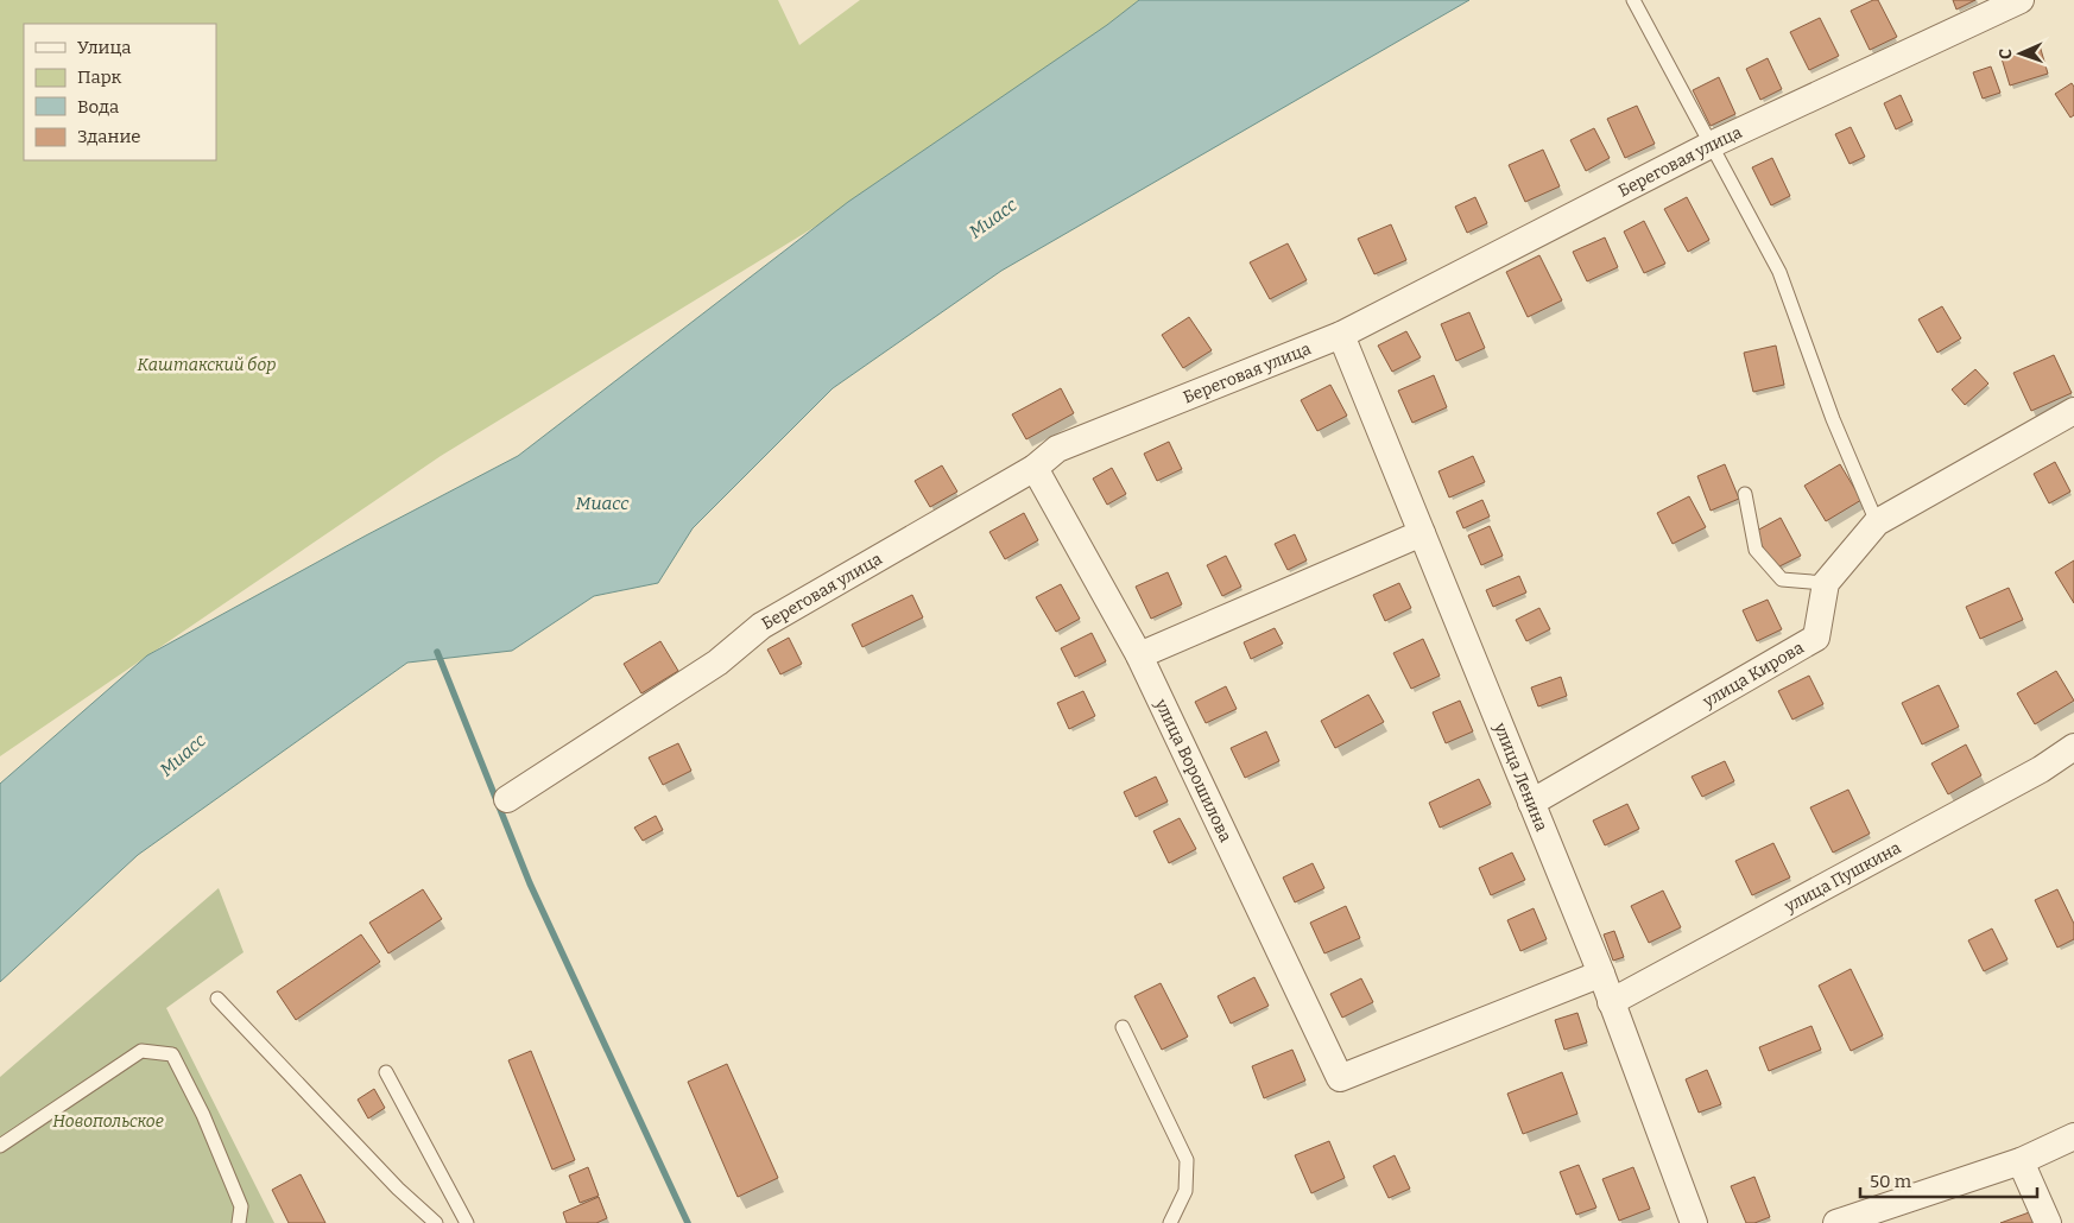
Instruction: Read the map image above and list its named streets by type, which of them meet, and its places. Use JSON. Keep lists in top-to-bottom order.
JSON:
{
  "streets": {
    "street": [
      "Береговая улица",
      "улица Кирова",
      "улица Ворошилова",
      "улица Ленина",
      "улица Пушкина"
    ]
  },
  "crossings": [
    ["Береговая улица", "улица Ворошилова"],
    ["Береговая улица", "улица Ленина"],
    ["улица Кирова", "улица Ленина"],
    ["улица Ворошилова", "улица Ленина"],
    ["улица Ленина", "улица Пушкина"]
  ],
  "water": ["Миасс"],
  "parks": ["Каштакский бор", "Новопольское"],
  "legend": [
    "Улица",
    "Парк",
    "Вода",
    "Здание"
  ],
  "scale_bar": "50 m",
  "north": "left"
}
